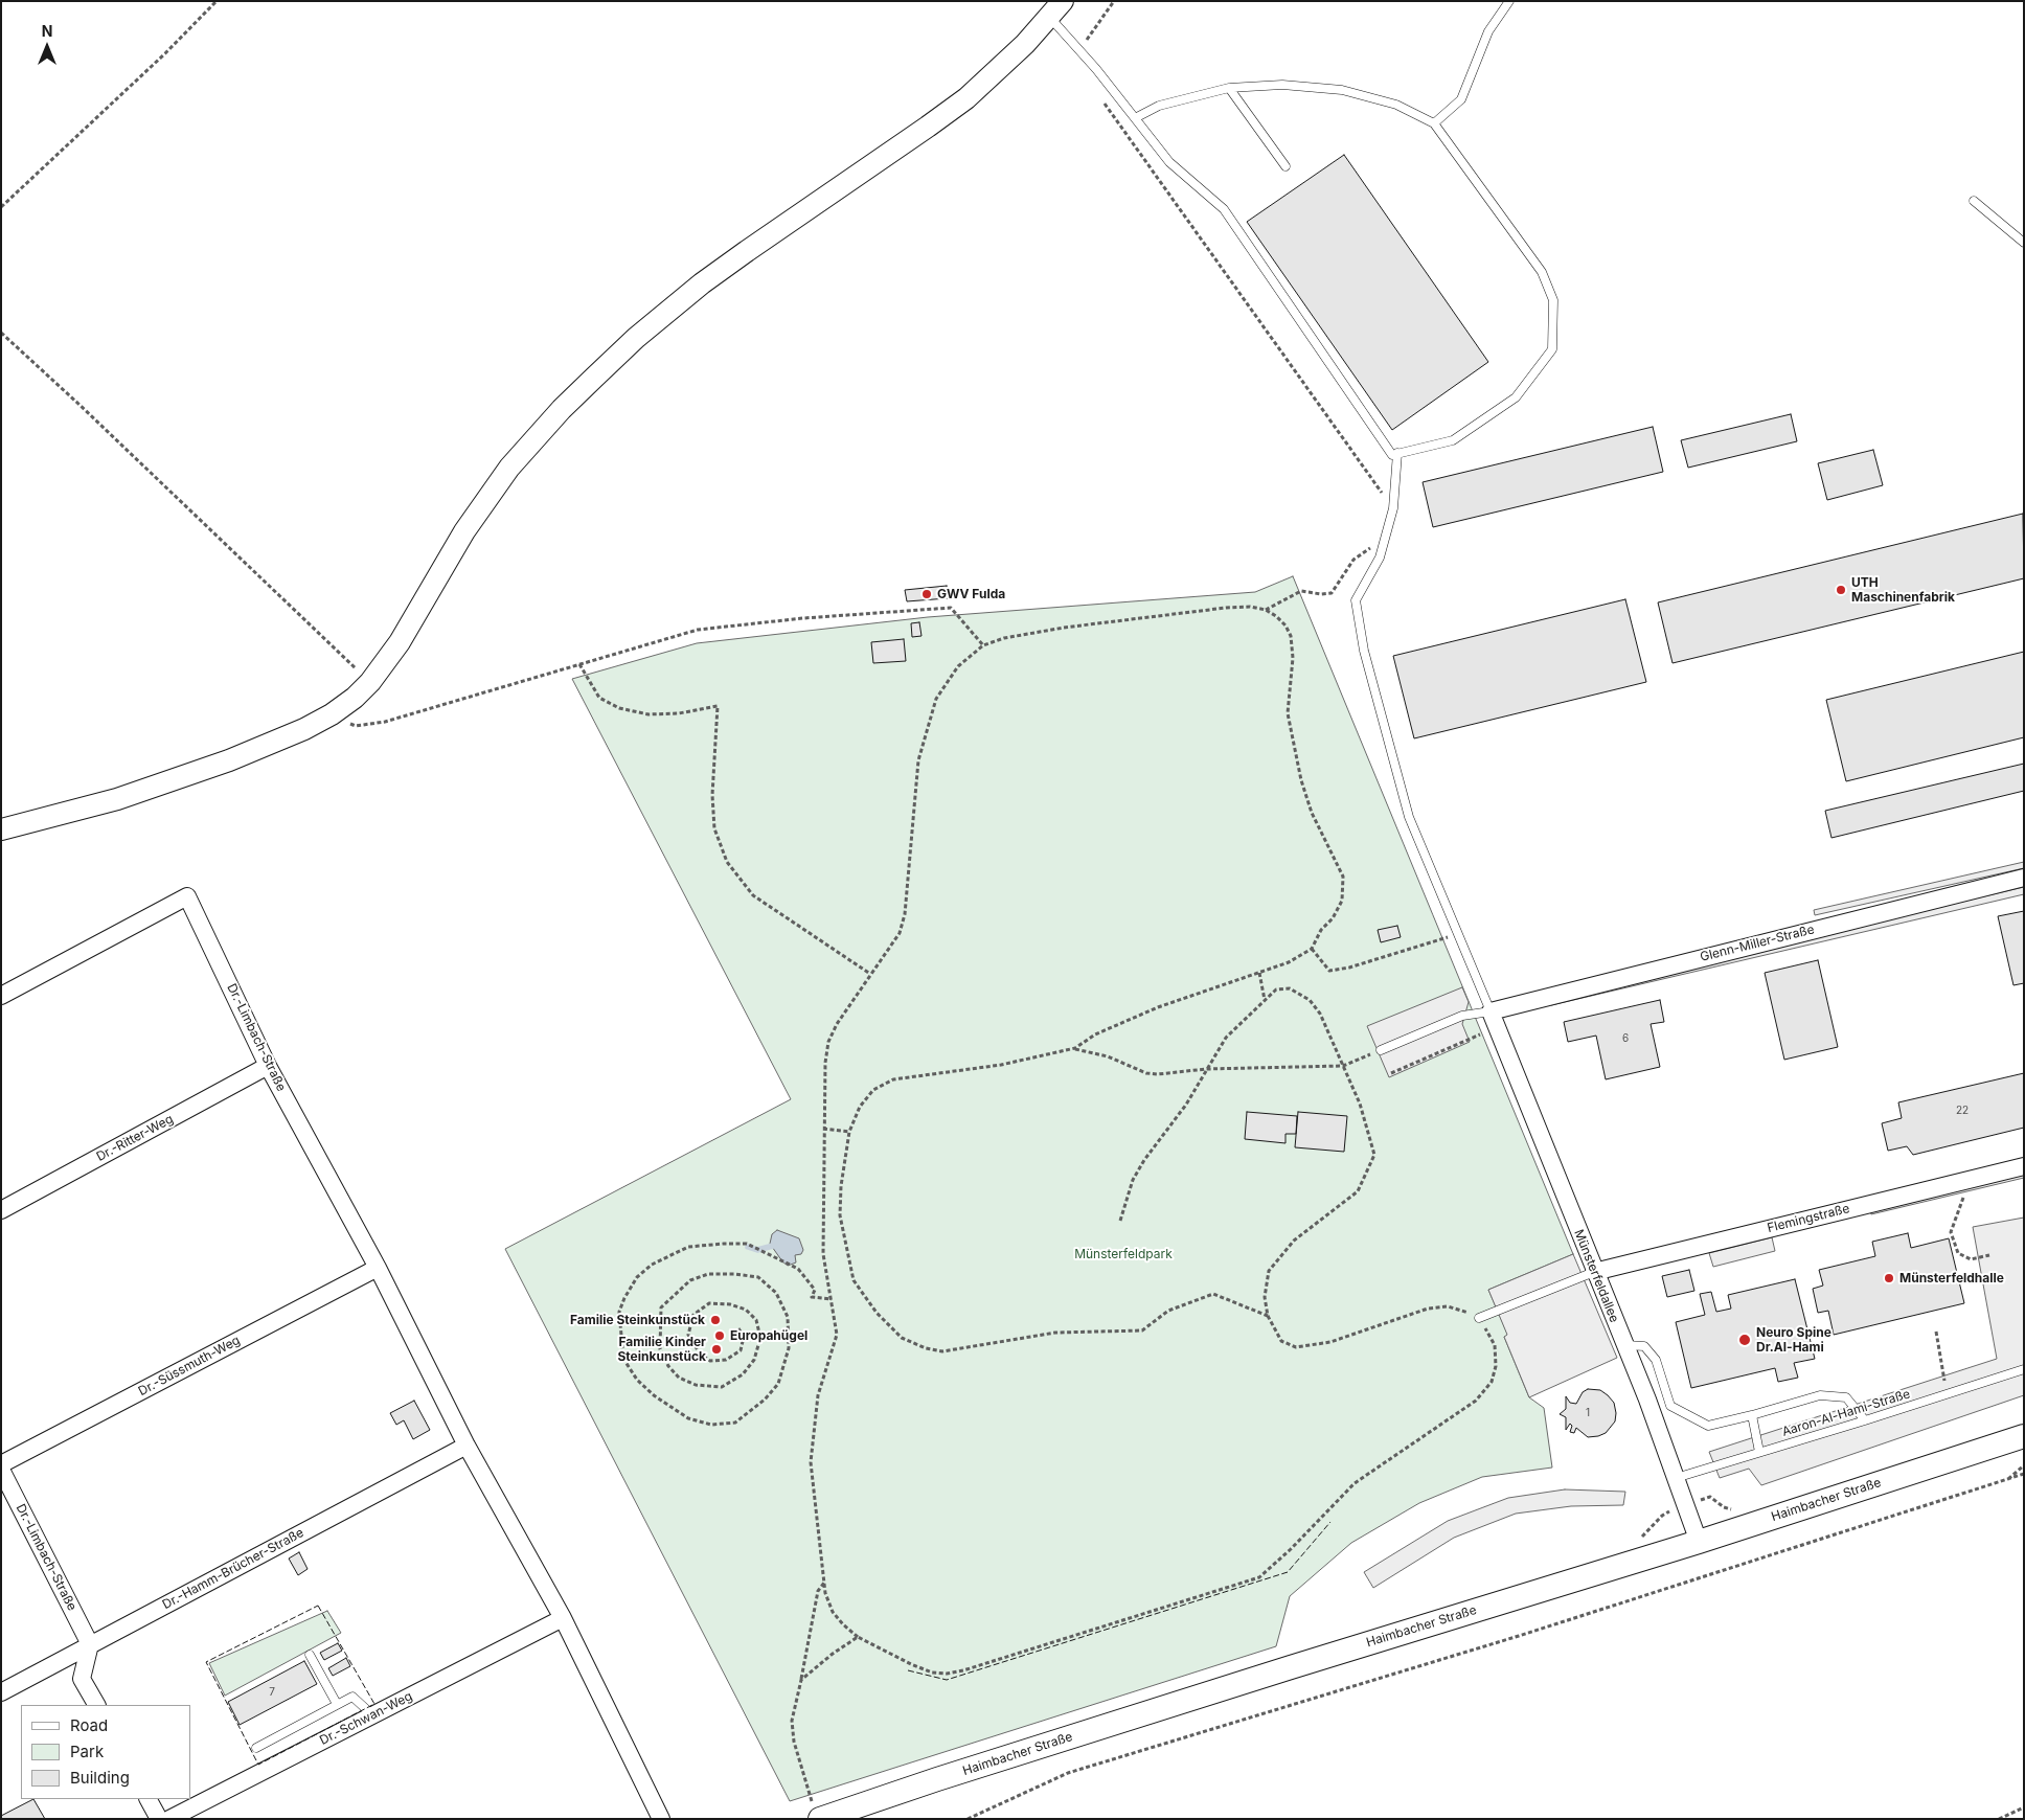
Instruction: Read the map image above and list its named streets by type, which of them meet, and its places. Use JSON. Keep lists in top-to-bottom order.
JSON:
{
  "streets": {
    "main road": ["Haimbacher Straße"],
    "street": [
      "Glenn-Miller-Straße",
      "Dr.-Limbach-Straße",
      "Dr.-Ritter-Weg",
      "Flemingstraße",
      "Münsterfeldallee",
      "Dr.-Süssmuth-Weg",
      "Dr.-Hamm-Brücher-Straße",
      "Dr.-Schwan-Weg"
    ],
    "lane": ["Aaron-Al-Hami-Straße"]
  },
  "crossings": [
    ["Glenn-Miller-Straße", "Münsterfeldallee"],
    ["Dr.-Limbach-Straße", "Dr.-Ritter-Weg"],
    ["Dr.-Limbach-Straße", "Dr.-Süssmuth-Weg"],
    ["Dr.-Limbach-Straße", "Dr.-Hamm-Brücher-Straße"],
    ["Dr.-Limbach-Straße", "Dr.-Schwan-Weg"],
    ["Flemingstraße", "Münsterfeldallee"],
    ["Münsterfeldallee", "Aaron-Al-Hami-Straße"],
    ["Münsterfeldallee", "Haimbacher Straße"]
  ],
  "parks": ["Münsterfeldpark"],
  "places": [
    "UTH Maschinenfabrik",
    "GWV Fulda",
    "Münsterfeldhalle",
    "Familie Steinkunstück",
    "Europahügel",
    "Neuro Spine Dr.Al-Hami",
    "Familie Kinder Steinkunstück"
  ],
  "house_numbers": [
    "6",
    "22",
    "1",
    "7"
  ],
  "legend": ["Road", "Park", "Building"],
  "north": "top"
}
